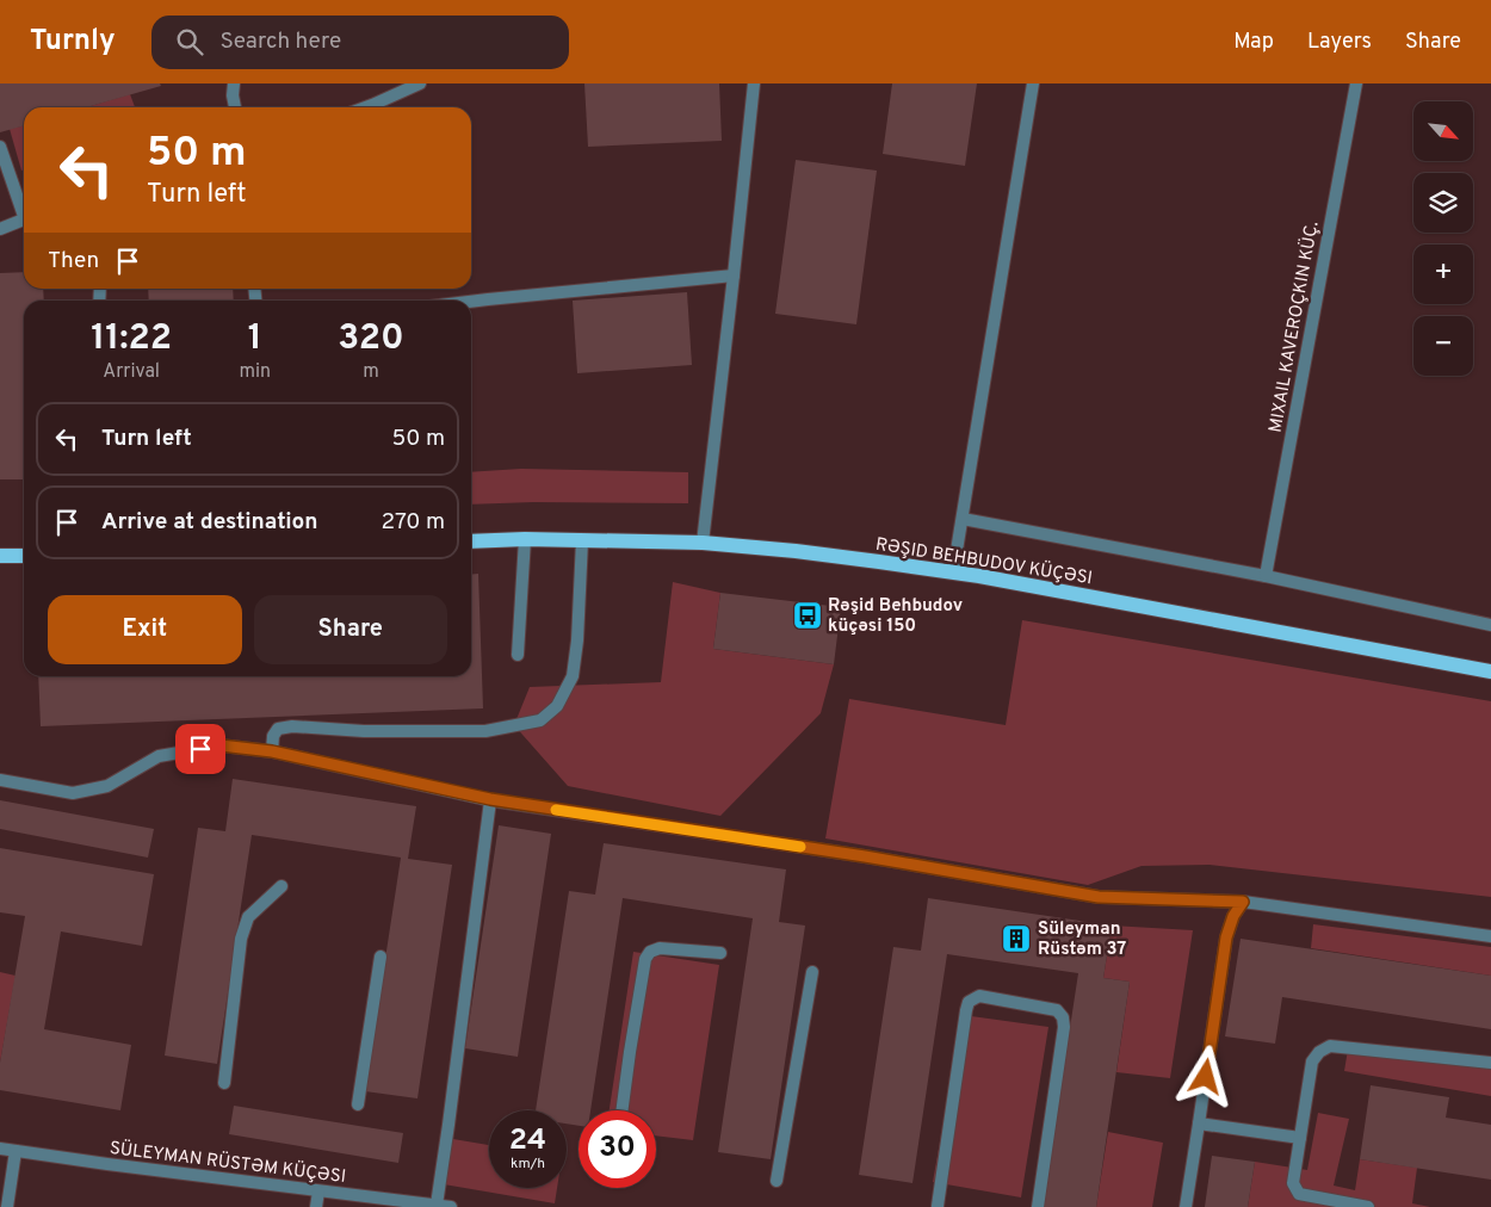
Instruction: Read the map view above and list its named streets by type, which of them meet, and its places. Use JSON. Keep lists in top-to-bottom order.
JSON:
{
  "streets": {
    "main road": ["RƏŞID BEHBUDOV KÜÇƏSI"],
    "street": ["MIXAIL KAVEROÇKIN KÜÇ.", "SÜLEYMAN RÜSTƏM KÜÇƏSI"]
  },
  "places": {
    "bus stop": ["Rəşid Behbudov küçəsi 150"],
    "building": ["Süleyman Rüstəm 37"]
  },
  "north": "bottom right",
  "page": {
    "header": "Turnly",
    "search": "Search here",
    "nav": ["Map", "Layers", "Share"],
    "map_buttons": ["+", "−"],
    "turn": ["50 m", "Turn left"],
    "then": "Then",
    "eta": [
      "11:22",
      "Arrival",
      "1",
      "min",
      "320",
      "m"
    ],
    "list": [
      {
        "name": "Turn left",
        "value": "50 m"
      },
      {
        "name": "Arrive at destination",
        "value": "270 m"
      }
    ],
    "buttons": ["Exit", "Share"],
    "speed": "24 km/h",
    "limit": "30"
  }
}
